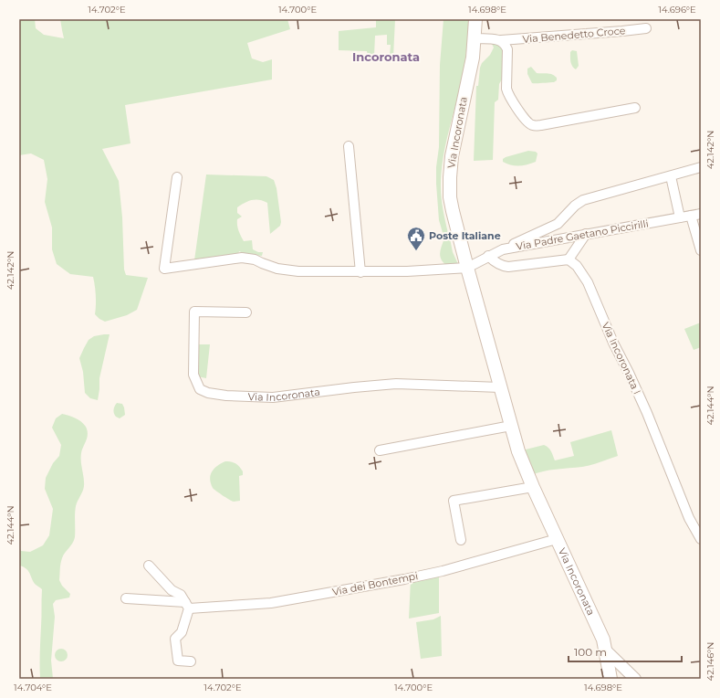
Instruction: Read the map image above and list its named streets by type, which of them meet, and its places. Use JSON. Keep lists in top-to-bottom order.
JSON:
{
  "streets": {
    "main road": ["Via Incoronata"],
    "street": [
      "Via Benedetto Croce",
      "Via Padre Gaetano Piccirilli",
      "Via Incoronata I",
      "Via dei Bontempi"
    ]
  },
  "crossings": [
    ["Via Benedetto Croce", "Via Incoronata"],
    ["Via Incoronata", "Via Padre Gaetano Piccirilli"],
    ["Via Incoronata", "Via dei Bontempi"]
  ],
  "districts": ["Incoronata"],
  "places": {
    "public building": ["Poste Italiane"]
  },
  "scale_bar": "100 m",
  "coordinates": [
    "14.702°E",
    "14.700°E",
    "14.698°E",
    "14.696°E",
    "42.142°N",
    "42.144°N",
    "42.146°N",
    "14.704°E"
  ]
}
